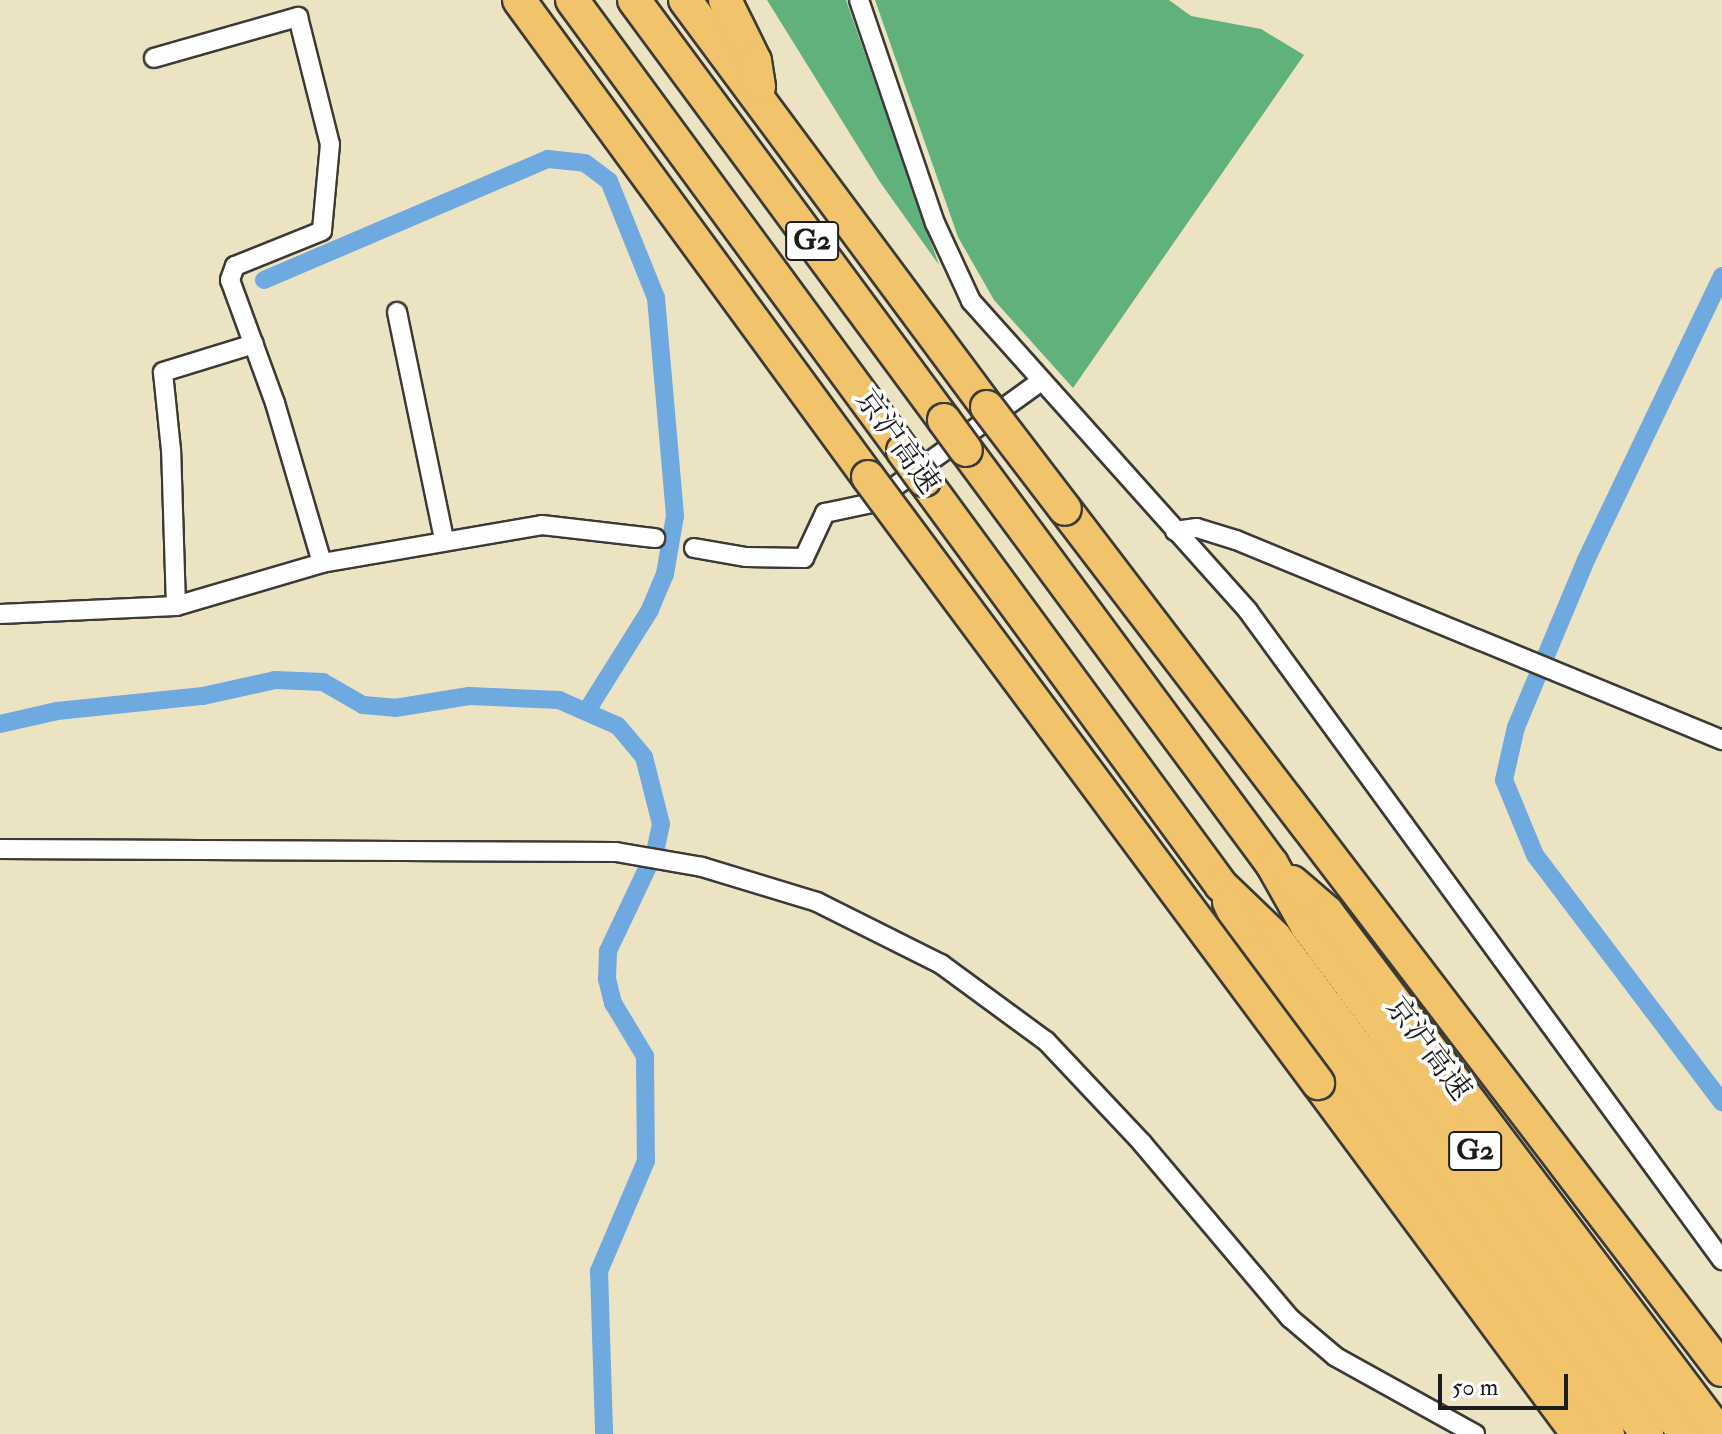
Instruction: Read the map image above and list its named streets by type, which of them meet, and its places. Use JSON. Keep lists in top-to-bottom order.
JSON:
{
  "streets": {
    "highway": ["G2", "京沪高速"]
  },
  "scale_bar": "50 m"
}
